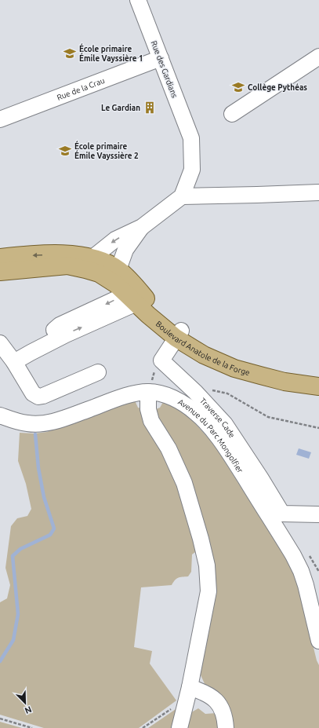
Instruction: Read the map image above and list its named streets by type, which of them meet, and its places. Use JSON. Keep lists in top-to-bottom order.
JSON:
{
  "streets": {
    "main road": ["Boulevard Anatole de la Forge"],
    "street": [
      "Rue des Gardians",
      "Rue de la Crau",
      "Traverse Cade",
      "Avenue du Parc Mongolfier"
    ]
  },
  "crossings": [
    ["Rue des Gardians", "Rue de la Crau"],
    ["Boulevard Anatole de la Forge", "Traverse Cade"]
  ],
  "places": {
    "school or university": ["École primaire Émile Vayssière 1", "Collège Pythéas", "École primaire Émile Vayssière 2"],
    "building": ["Le Gardian"]
  },
  "north": "bottom right"
}
